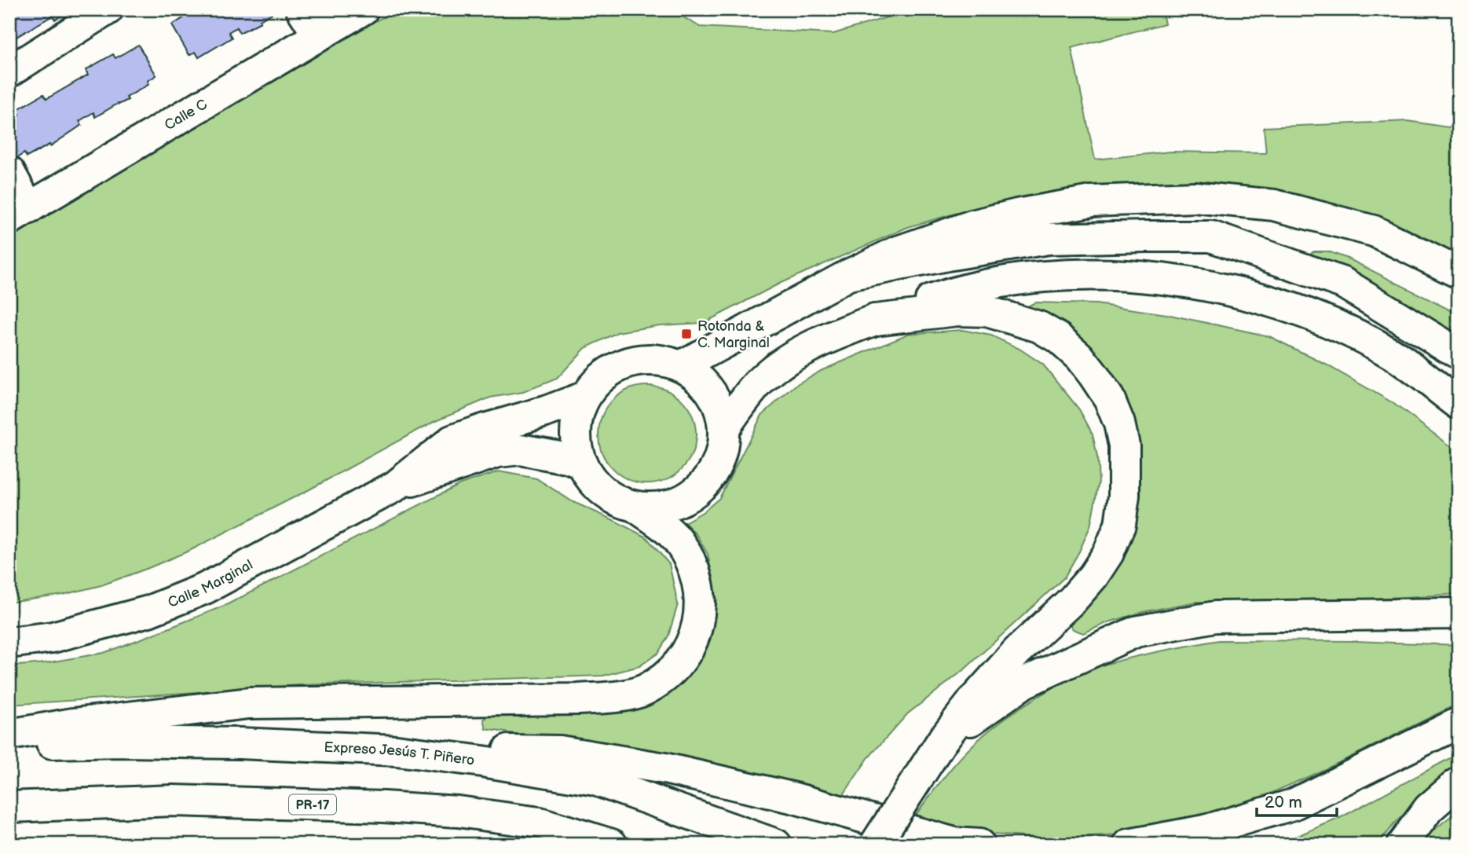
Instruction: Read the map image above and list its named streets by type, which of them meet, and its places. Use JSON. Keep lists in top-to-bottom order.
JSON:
{
  "streets": {
    "main road": [
      "Calle C",
      "Calle Marginal",
      "Expreso Jesús T. Piñero",
      "PR-17"
    ]
  },
  "places": {
    "transit": ["Rotonda & C. Marginal"]
  },
  "scale_bar": "20 m"
}
